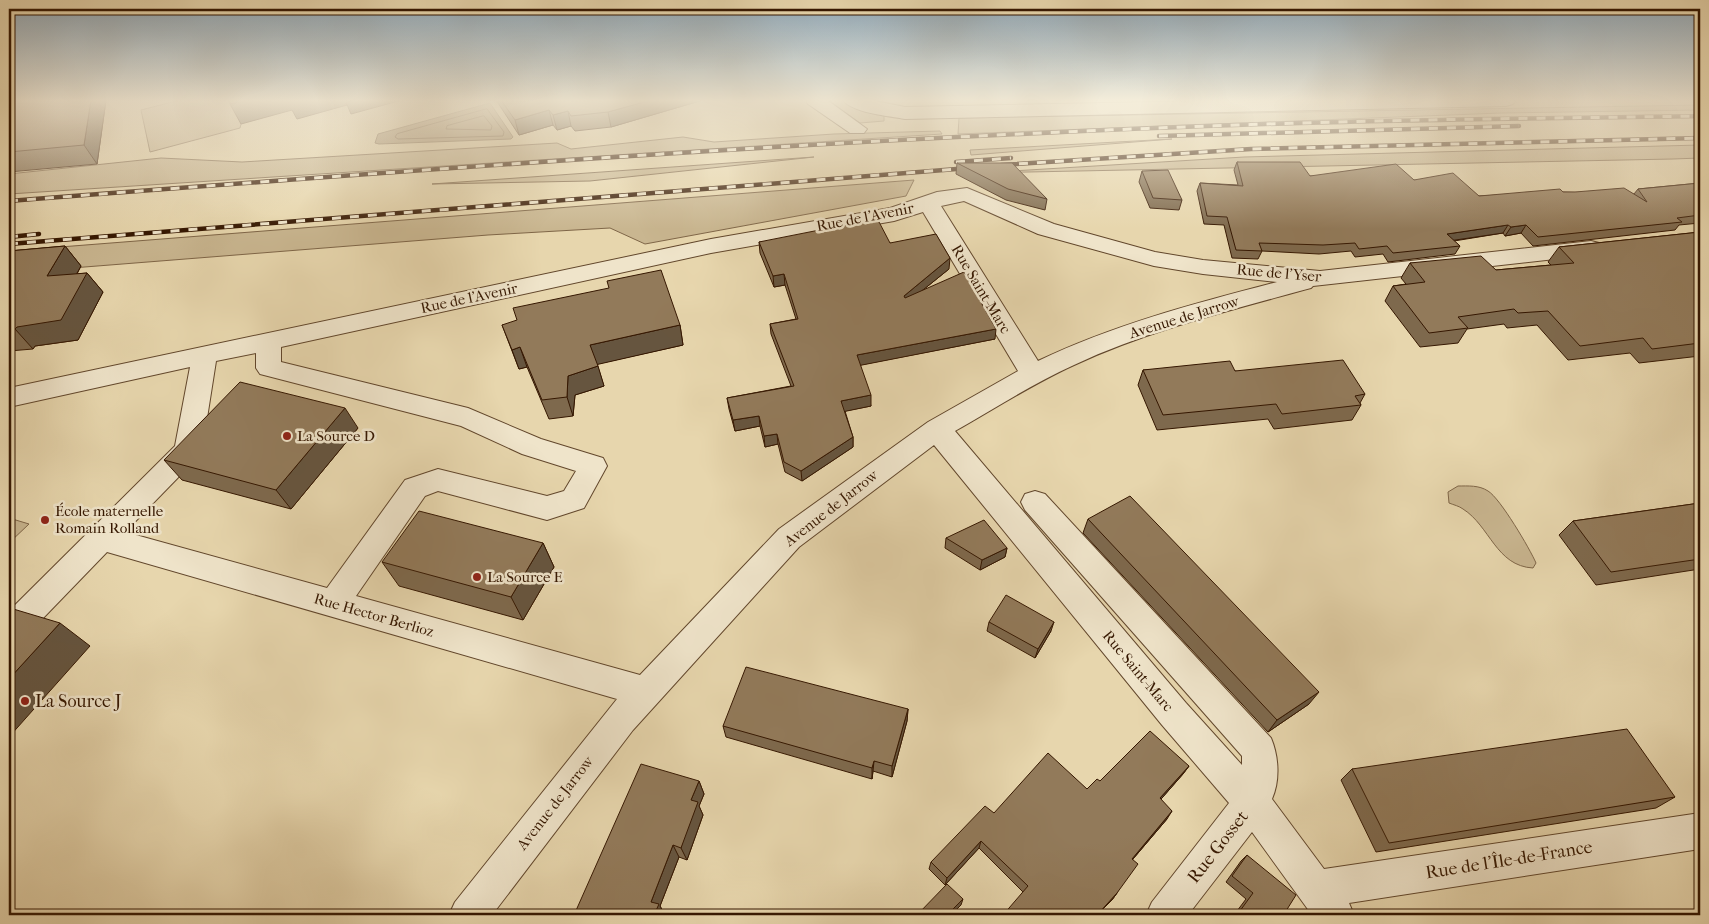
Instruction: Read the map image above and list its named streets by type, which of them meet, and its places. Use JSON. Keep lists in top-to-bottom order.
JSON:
{
  "streets": {
    "street": [
      "Rue de l'Avenir",
      "Rue de l'Yser",
      "Rue Saint-Marc",
      "Avenue de Jarrow",
      "Rue Hector Berlioz",
      "Rue Gosset",
      "Rue de l'Île-de-France"
    ]
  },
  "crossings": [
    ["Rue de l'Avenir", "Rue de l'Yser"],
    ["Rue de l'Avenir", "Rue Saint-Marc"],
    ["Rue de l'Yser", "Rue Saint-Marc"],
    ["Rue de l'Yser", "Avenue de Jarrow"],
    ["Rue Saint-Marc", "Avenue de Jarrow"],
    ["Rue Saint-Marc", "Rue Gosset"],
    ["Rue Saint-Marc", "Rue de l'Île-de-France"],
    ["Avenue de Jarrow", "Rue Hector Berlioz"]
  ],
  "places": [
    "La Source D",
    "École maternelle Romain Rolland",
    "La Source E",
    "La Source J"
  ]
}
